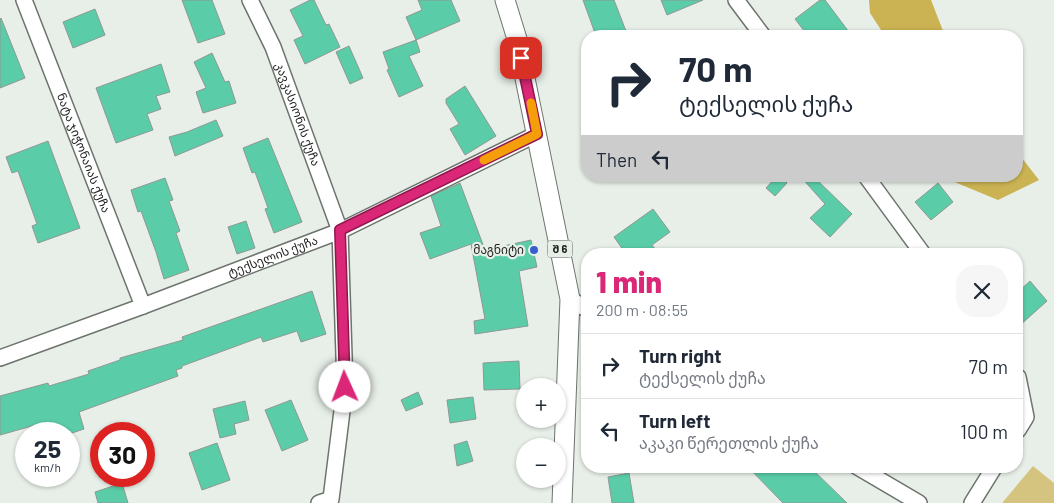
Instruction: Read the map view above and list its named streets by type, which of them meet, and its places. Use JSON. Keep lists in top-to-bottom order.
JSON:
{
  "streets": {
    "main road": ["შ 6"],
    "street": ["კავკასიონის ქუჩა", "ნატა ჯიჭონაიას ქუჩა", "ტექსელის ქუჩა"]
  },
  "crossings": [
    ["კავკასიონის ქუჩა", "ტექსელის ქუჩა"],
    ["ნატა ჯიჭონაიას ქუჩა", "ტექსელის ქუჩა"],
    ["შ 6", "ტექსელის ქუჩა"]
  ],
  "places": ["მაგნიტი"],
  "page": {
    "turn": ["70 m", "ტექსელის ქუჩა"],
    "then": "Then",
    "heading": ["1 min", "200 m · 08:55"],
    "list": [
      {
        "name": "Turn right",
        "note": "ტექსელის ქუჩა",
        "value": "70 m"
      },
      {
        "name": "Turn left",
        "note": "აკაკი წერეთლის ქუჩა",
        "value": "100 m"
      }
    ],
    "map_buttons": ["+", "−"],
    "speed": "25 km/h",
    "limit": "30"
  }
}
